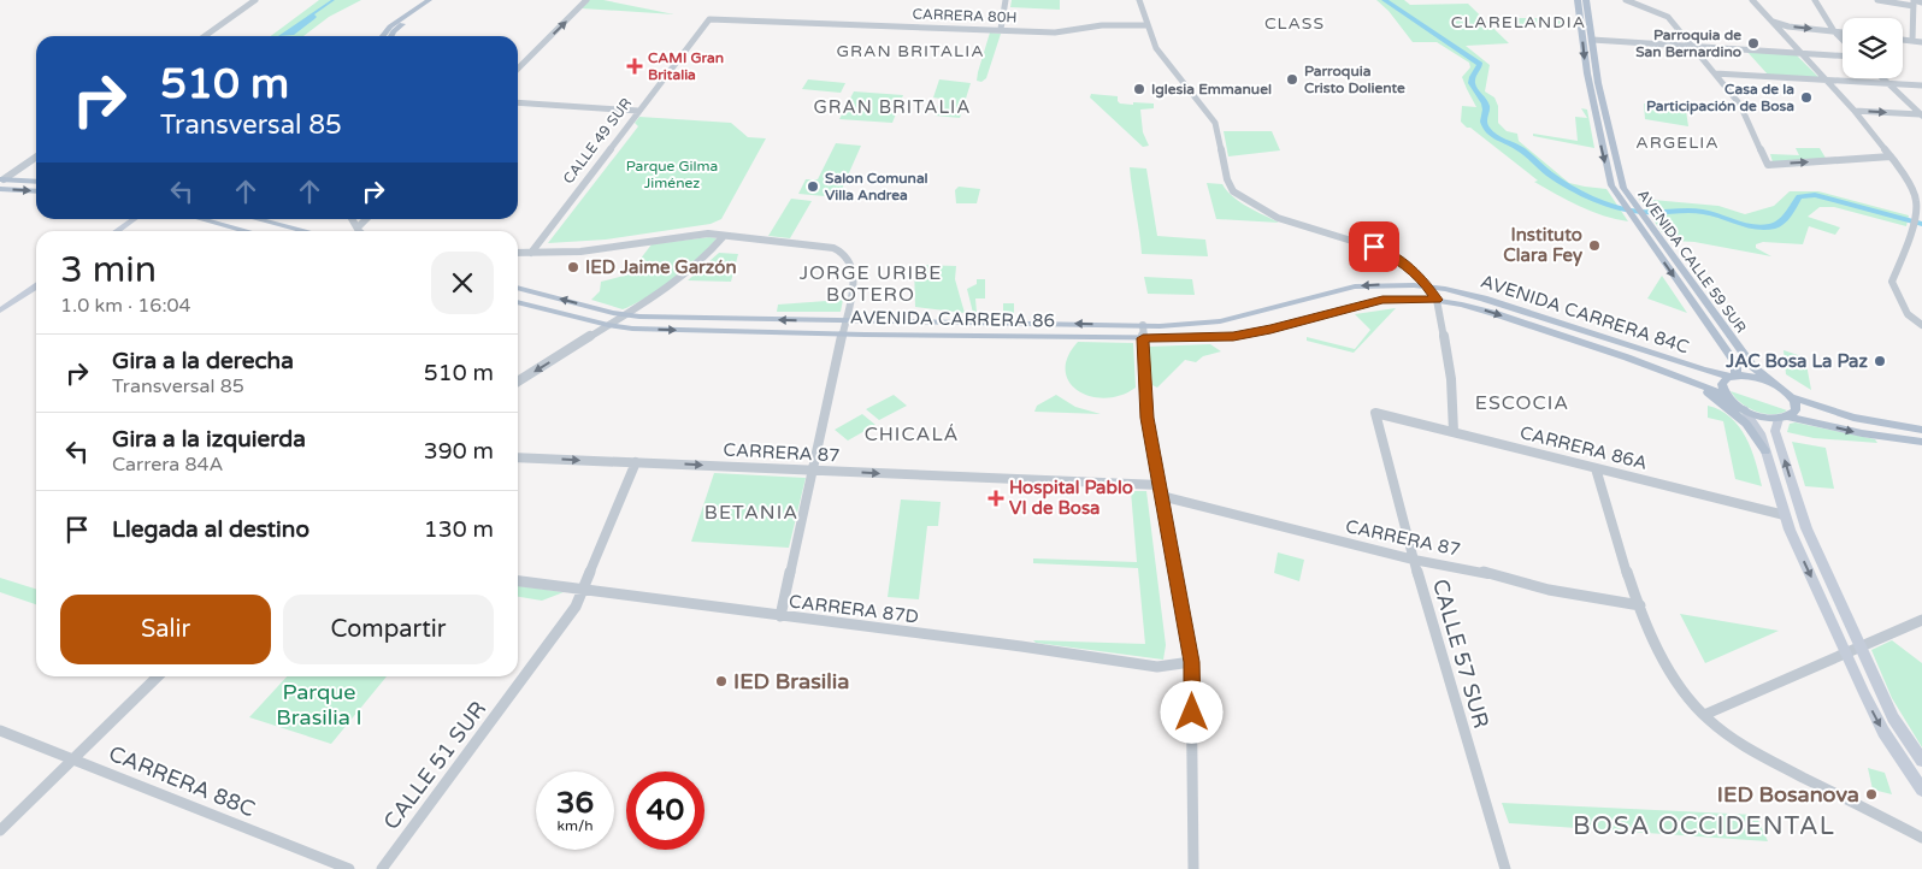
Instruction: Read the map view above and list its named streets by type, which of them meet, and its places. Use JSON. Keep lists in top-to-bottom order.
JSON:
{
  "streets": {
    "main road": ["AVENIDA CALLE 59 SUR", "AVENIDA CARRERA 84C", "AVENIDA CARRERA 86"],
    "street": [
      "CARRERA 80H",
      "CALLE 49 SUR",
      "CARRERA 86A",
      "CARRERA 87",
      "CARRERA 87D",
      "CALLE 57 SUR",
      "CALLE 51 SUR",
      "CARRERA 88C"
    ]
  },
  "crossings": [
    ["CARRERA 80H", "CALLE 49 SUR"],
    ["AVENIDA CALLE 59 SUR", "AVENIDA CARRERA 84C"],
    ["AVENIDA CARRERA 84C", "AVENIDA CARRERA 86"],
    ["CARRERA 86A", "CALLE 57 SUR"],
    ["CARRERA 87", "CALLE 57 SUR"],
    ["CARRERA 87", "CALLE 51 SUR"],
    ["CARRERA 87D", "CALLE 51 SUR"]
  ],
  "one_way": ["CARRERA 87"],
  "districts": [
    "CLARELANDIA",
    "CLASS",
    "GRAN BRITALIA",
    "GRAN BRITALIA",
    "ARGELIA",
    "JORGE URIBE BOTERO",
    "ESCOCIA",
    "CHICALÁ",
    "BETANIA",
    "BOSA OCCIDENTAL"
  ],
  "parks": ["Parque Gilma Jiménez", "Parque Brasilia I"],
  "places": {
    "other": [
      "Parroquia de San Bernardino",
      "Parroquia Cristo Doliente",
      "Iglesia Emmanuel",
      "Casa de la Participación de Bosa",
      "Salon Comunal Villa Andrea",
      "Instituto Clara Fey",
      "IED Jaime Garzón",
      "JAC Bosa La Paz",
      "IED Brasilia",
      "IED Bosanova"
    ],
    "health": ["CAMI Gran Britalia", "Hospital Pablo VI de Bosa"]
  },
  "page": {
    "turn": ["510 m", "Transversal 85"],
    "heading": ["3 min", "1.0 km · 16:04"],
    "list": [
      {
        "name": "Gira a la derecha",
        "note": "Transversal 85",
        "value": "510 m"
      },
      {
        "name": "Gira a la izquierda",
        "note": "Carrera 84A",
        "value": "390 m"
      },
      {
        "name": "Llegada al destino",
        "value": "130 m"
      }
    ],
    "buttons": ["Salir", "Compartir"],
    "speed": "36 km/h",
    "limit": "40"
  }
}
